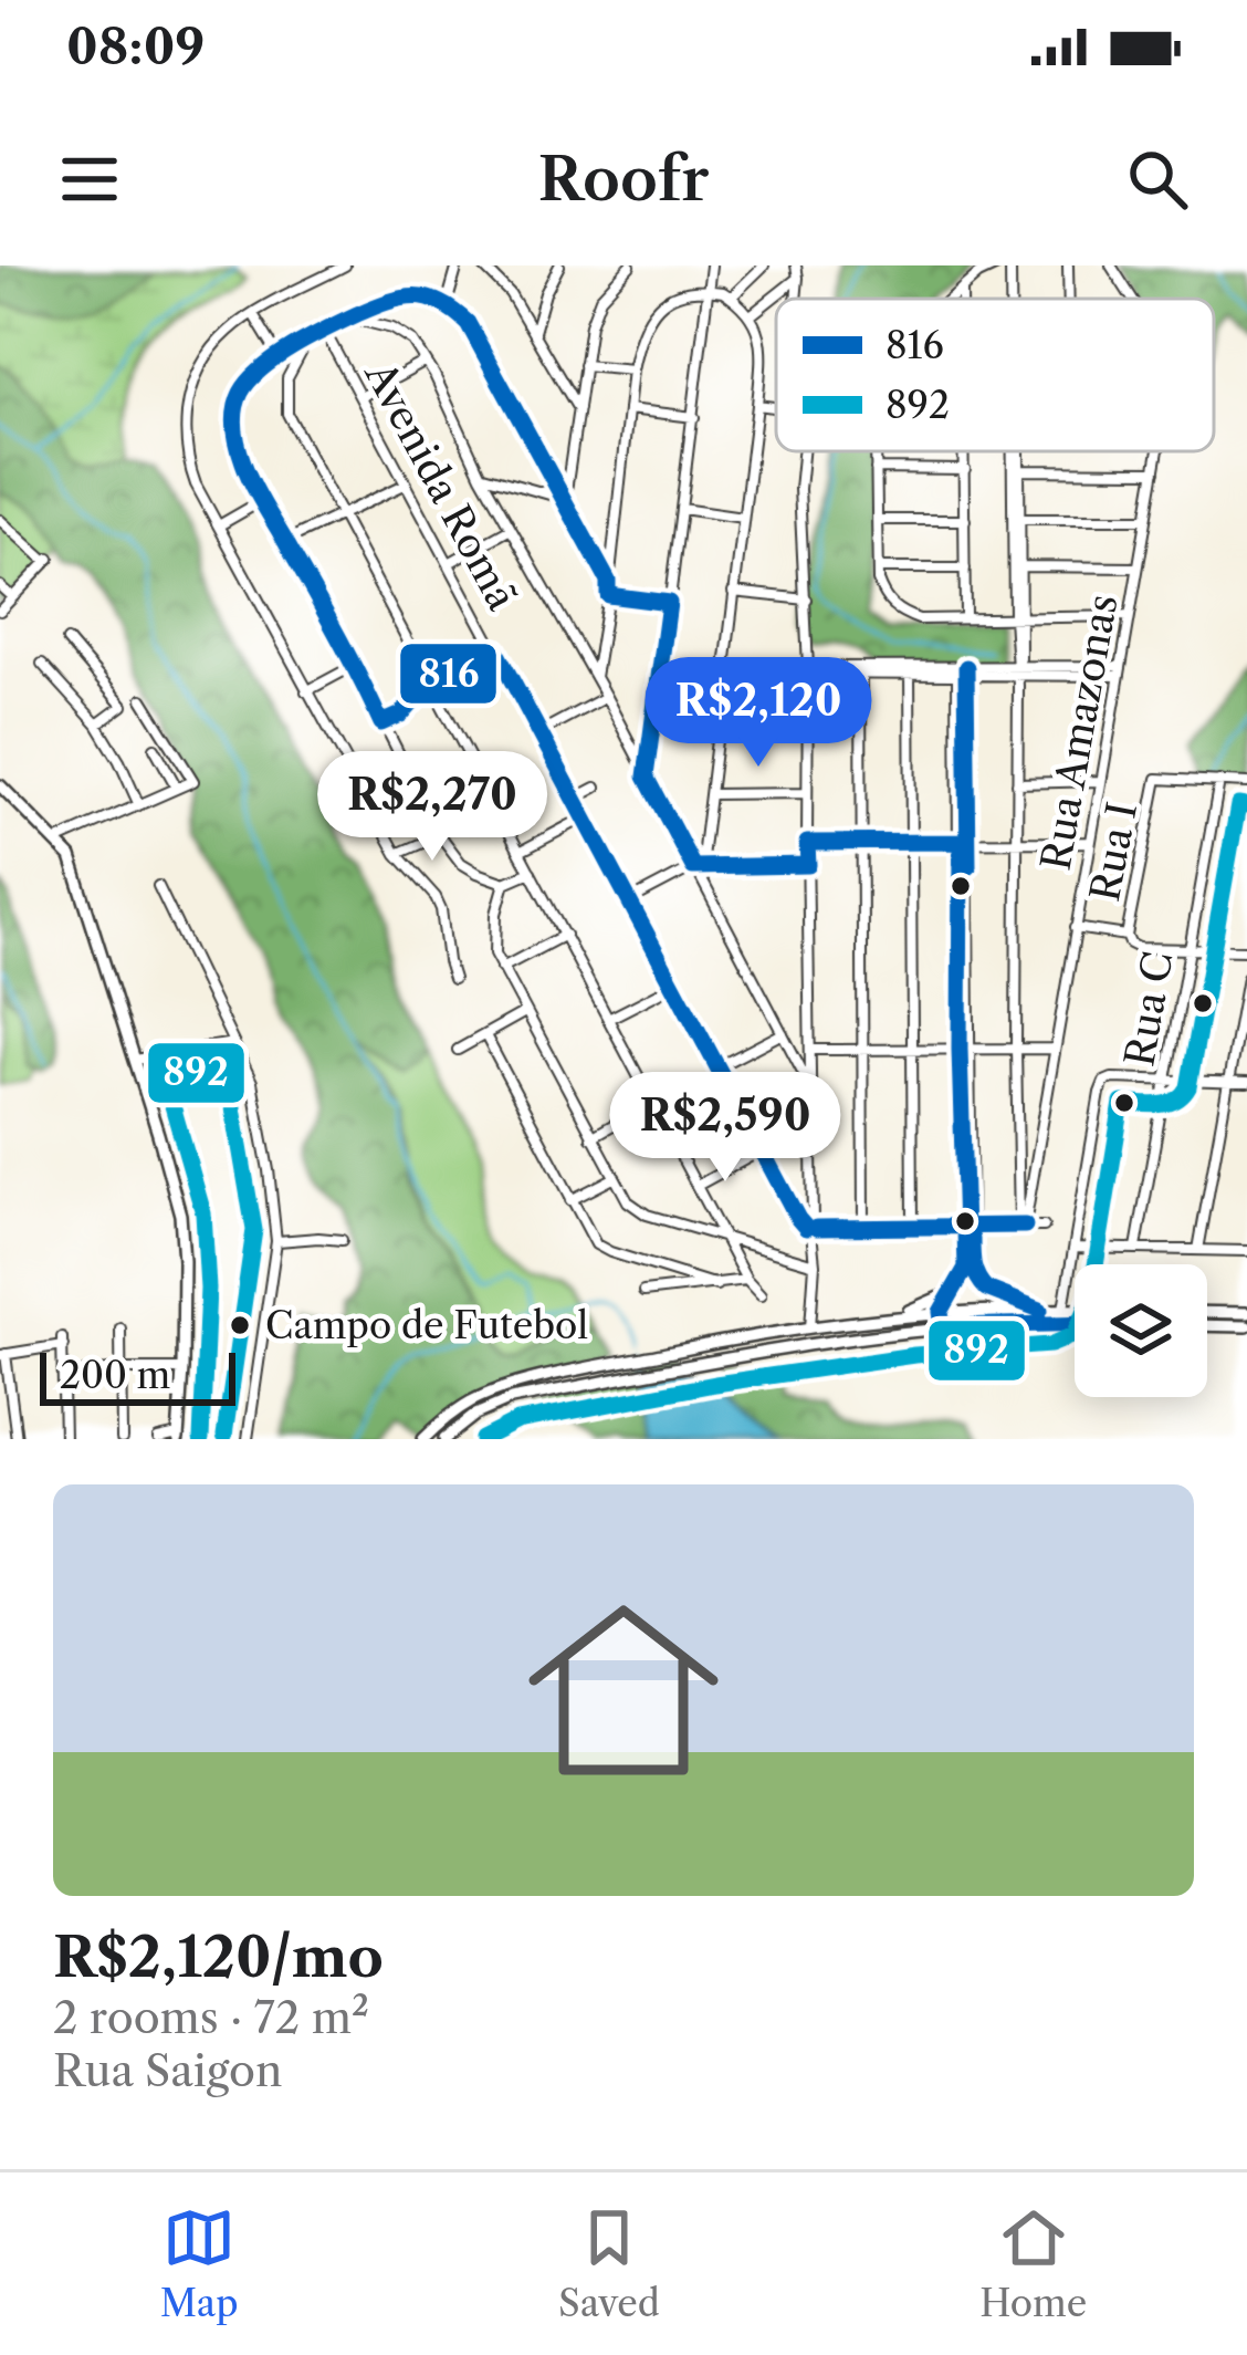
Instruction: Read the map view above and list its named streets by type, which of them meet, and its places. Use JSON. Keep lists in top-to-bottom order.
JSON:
{
  "streets": {
    "street": [
      "Avenida Romã",
      "Rua Amazonas",
      "Rua I",
      "Rua C"
    ]
  },
  "crossings": [
    ["Rua I", "Rua C"]
  ],
  "places": ["Campo de Futebol"],
  "lines": ["transit line 816", "transit line 892"],
  "legend": ["816", "892"],
  "scale_bar": "200 m",
  "page": {
    "status": "08:09",
    "header": "Roofr",
    "price": ["R$2,120", "R$2,270", "R$2,590"],
    "scale": "200 m",
    "list": [
      {
        "name": "R$2,120/mo",
        "note": "2 rooms · 72 m² · Rua Saigon"
      }
    ],
    "tabs": ["Map", "Saved", "Home"]
  }
}
